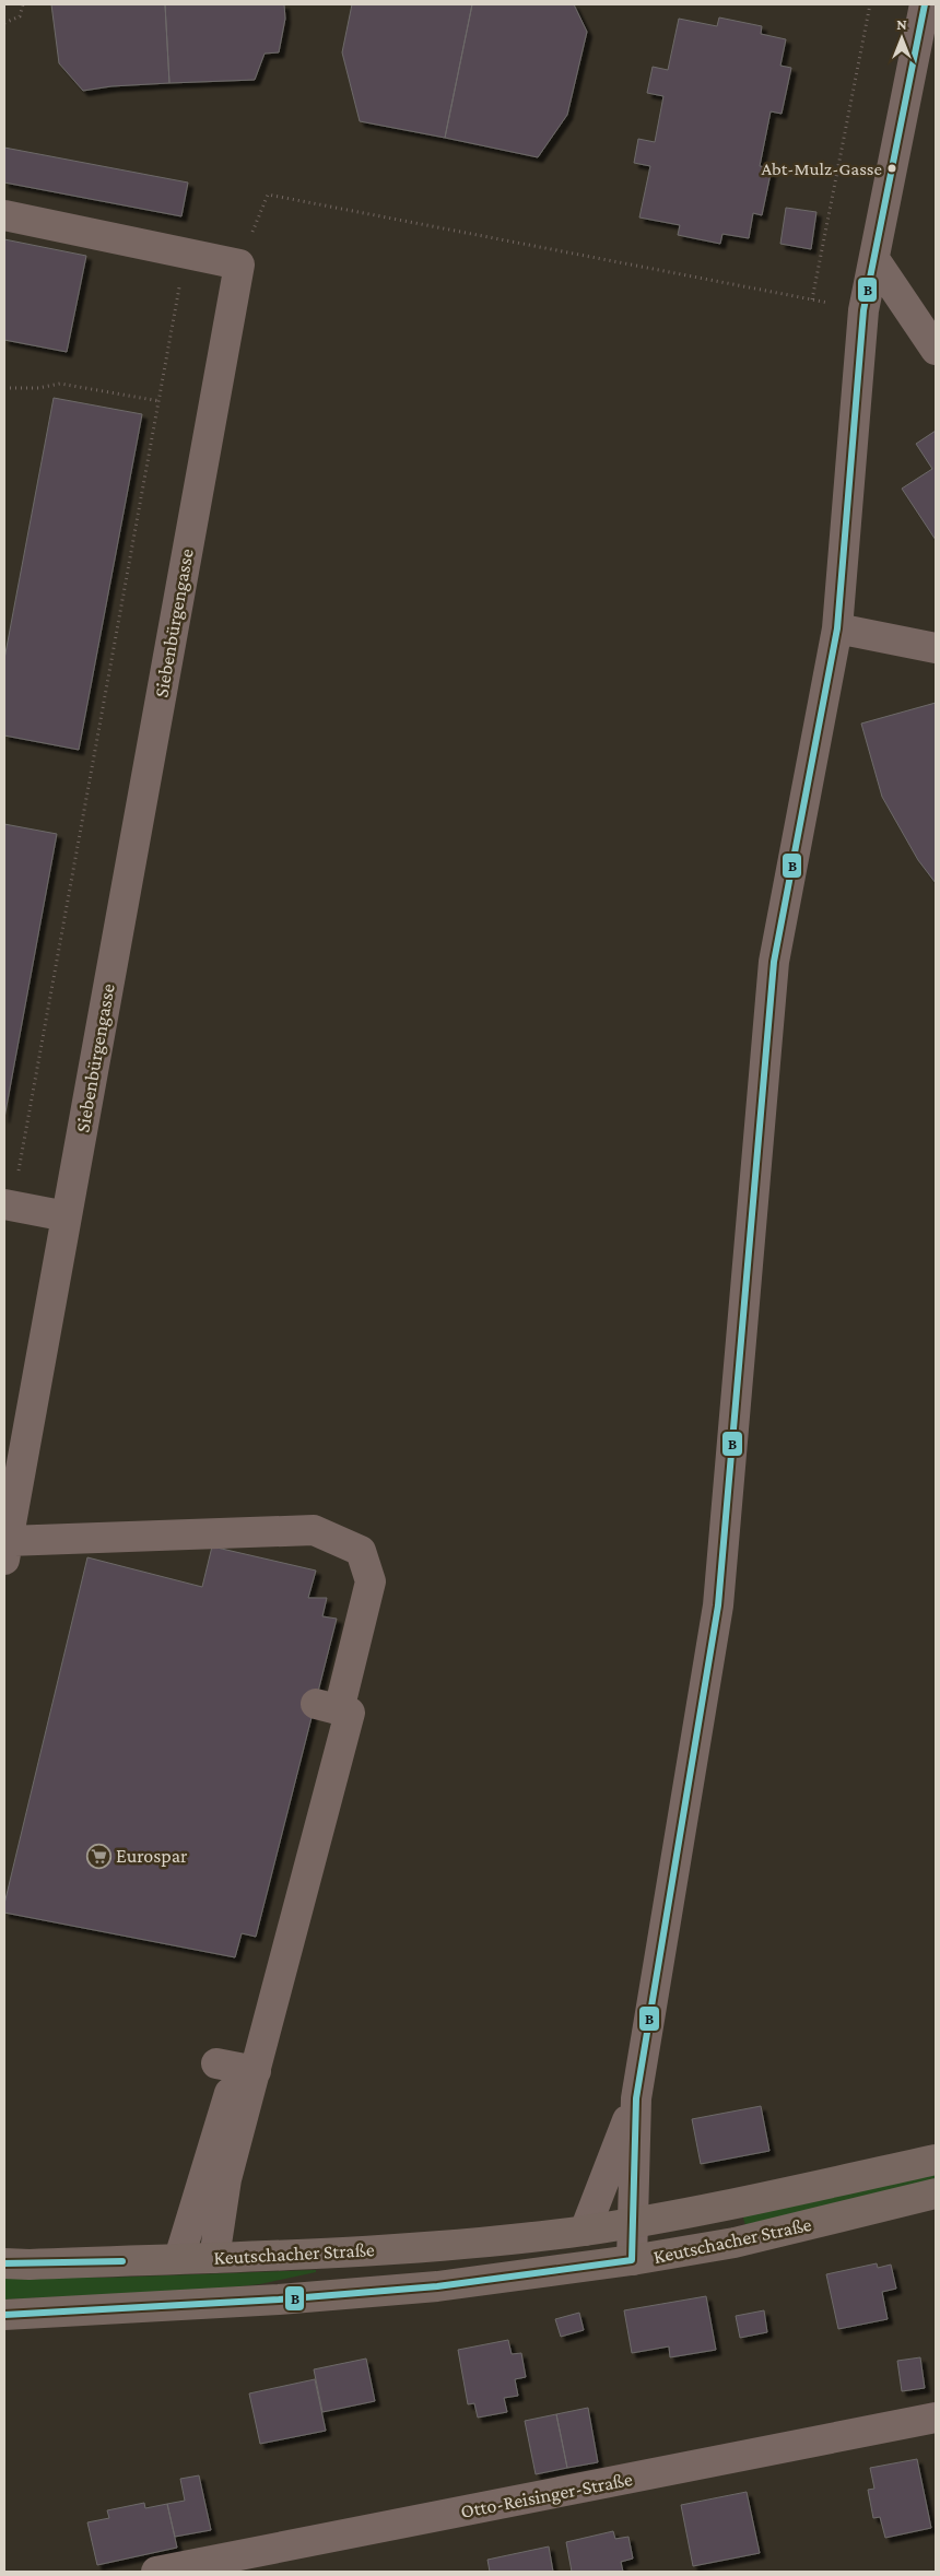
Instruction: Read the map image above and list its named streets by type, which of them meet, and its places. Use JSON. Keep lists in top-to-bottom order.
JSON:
{
  "streets": {
    "main road": ["Keutschacher Straße"],
    "street": ["Siebenbürgengasse", "Otto-Reisinger-Straße"]
  },
  "places": {
    "other": ["Abt-Mulz-Gasse"],
    "supermarket": ["Eurospar"]
  },
  "lines": ["transit line B"],
  "north": "top"
}
